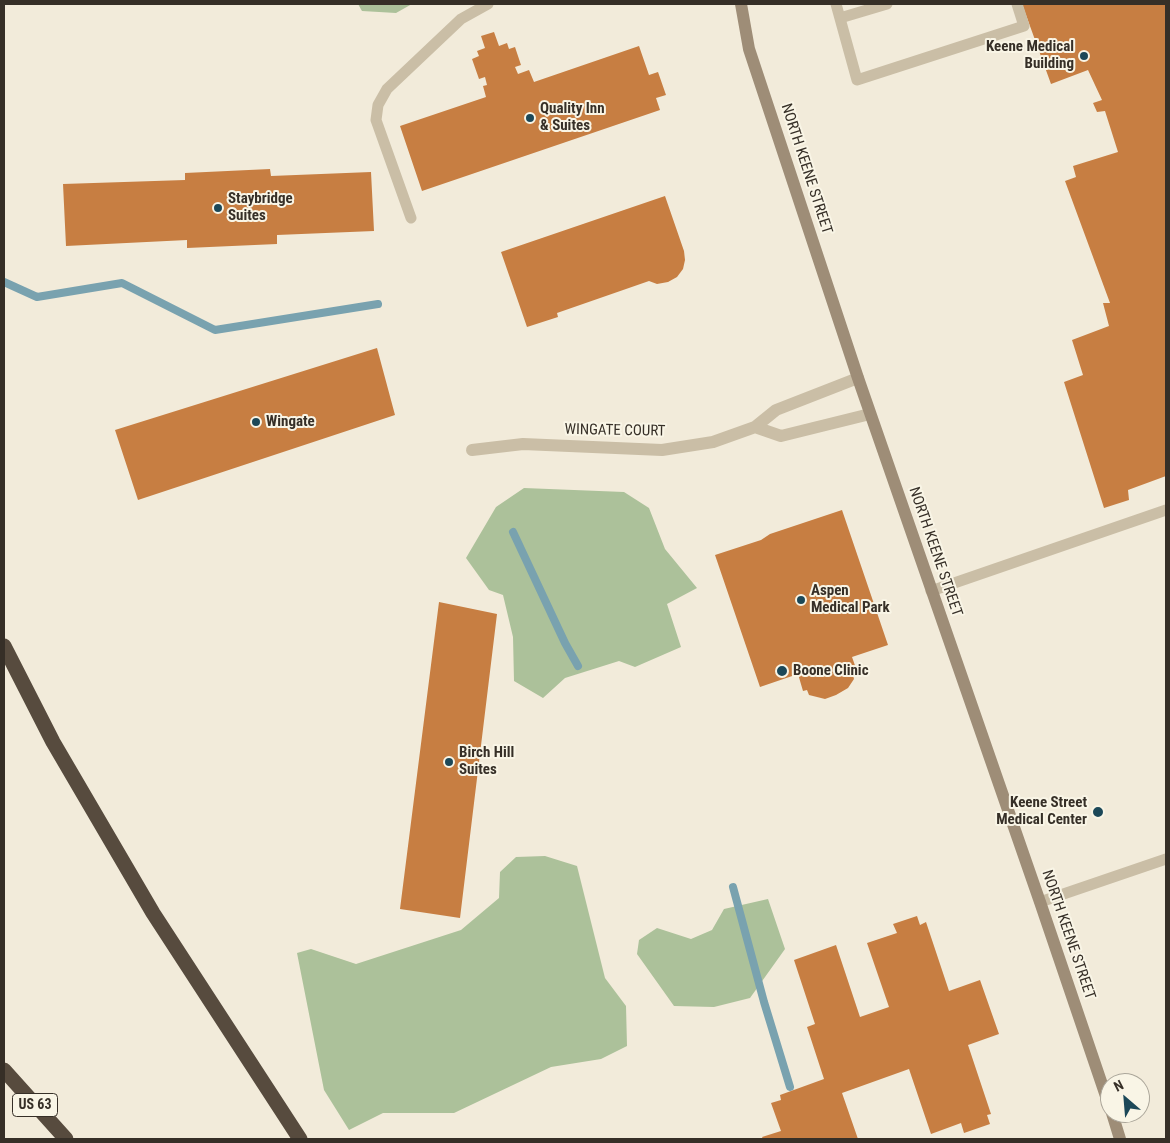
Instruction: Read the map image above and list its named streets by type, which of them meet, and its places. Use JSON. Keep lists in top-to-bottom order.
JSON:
{
  "streets": {
    "highway": ["US 63"],
    "street": ["NORTH KEENE STREET", "WINGATE COURT"]
  },
  "crossings": [
    ["NORTH KEENE STREET", "WINGATE COURT"]
  ],
  "places": [
    "Keene Medical Building",
    "Quality Inn & Suites",
    "Staybridge Suites",
    "Wingate",
    "Aspen Medical Park",
    "Boone Clinic",
    "Birch Hill Suites",
    "Keene Street Medical Center"
  ],
  "north": "top left"
}
